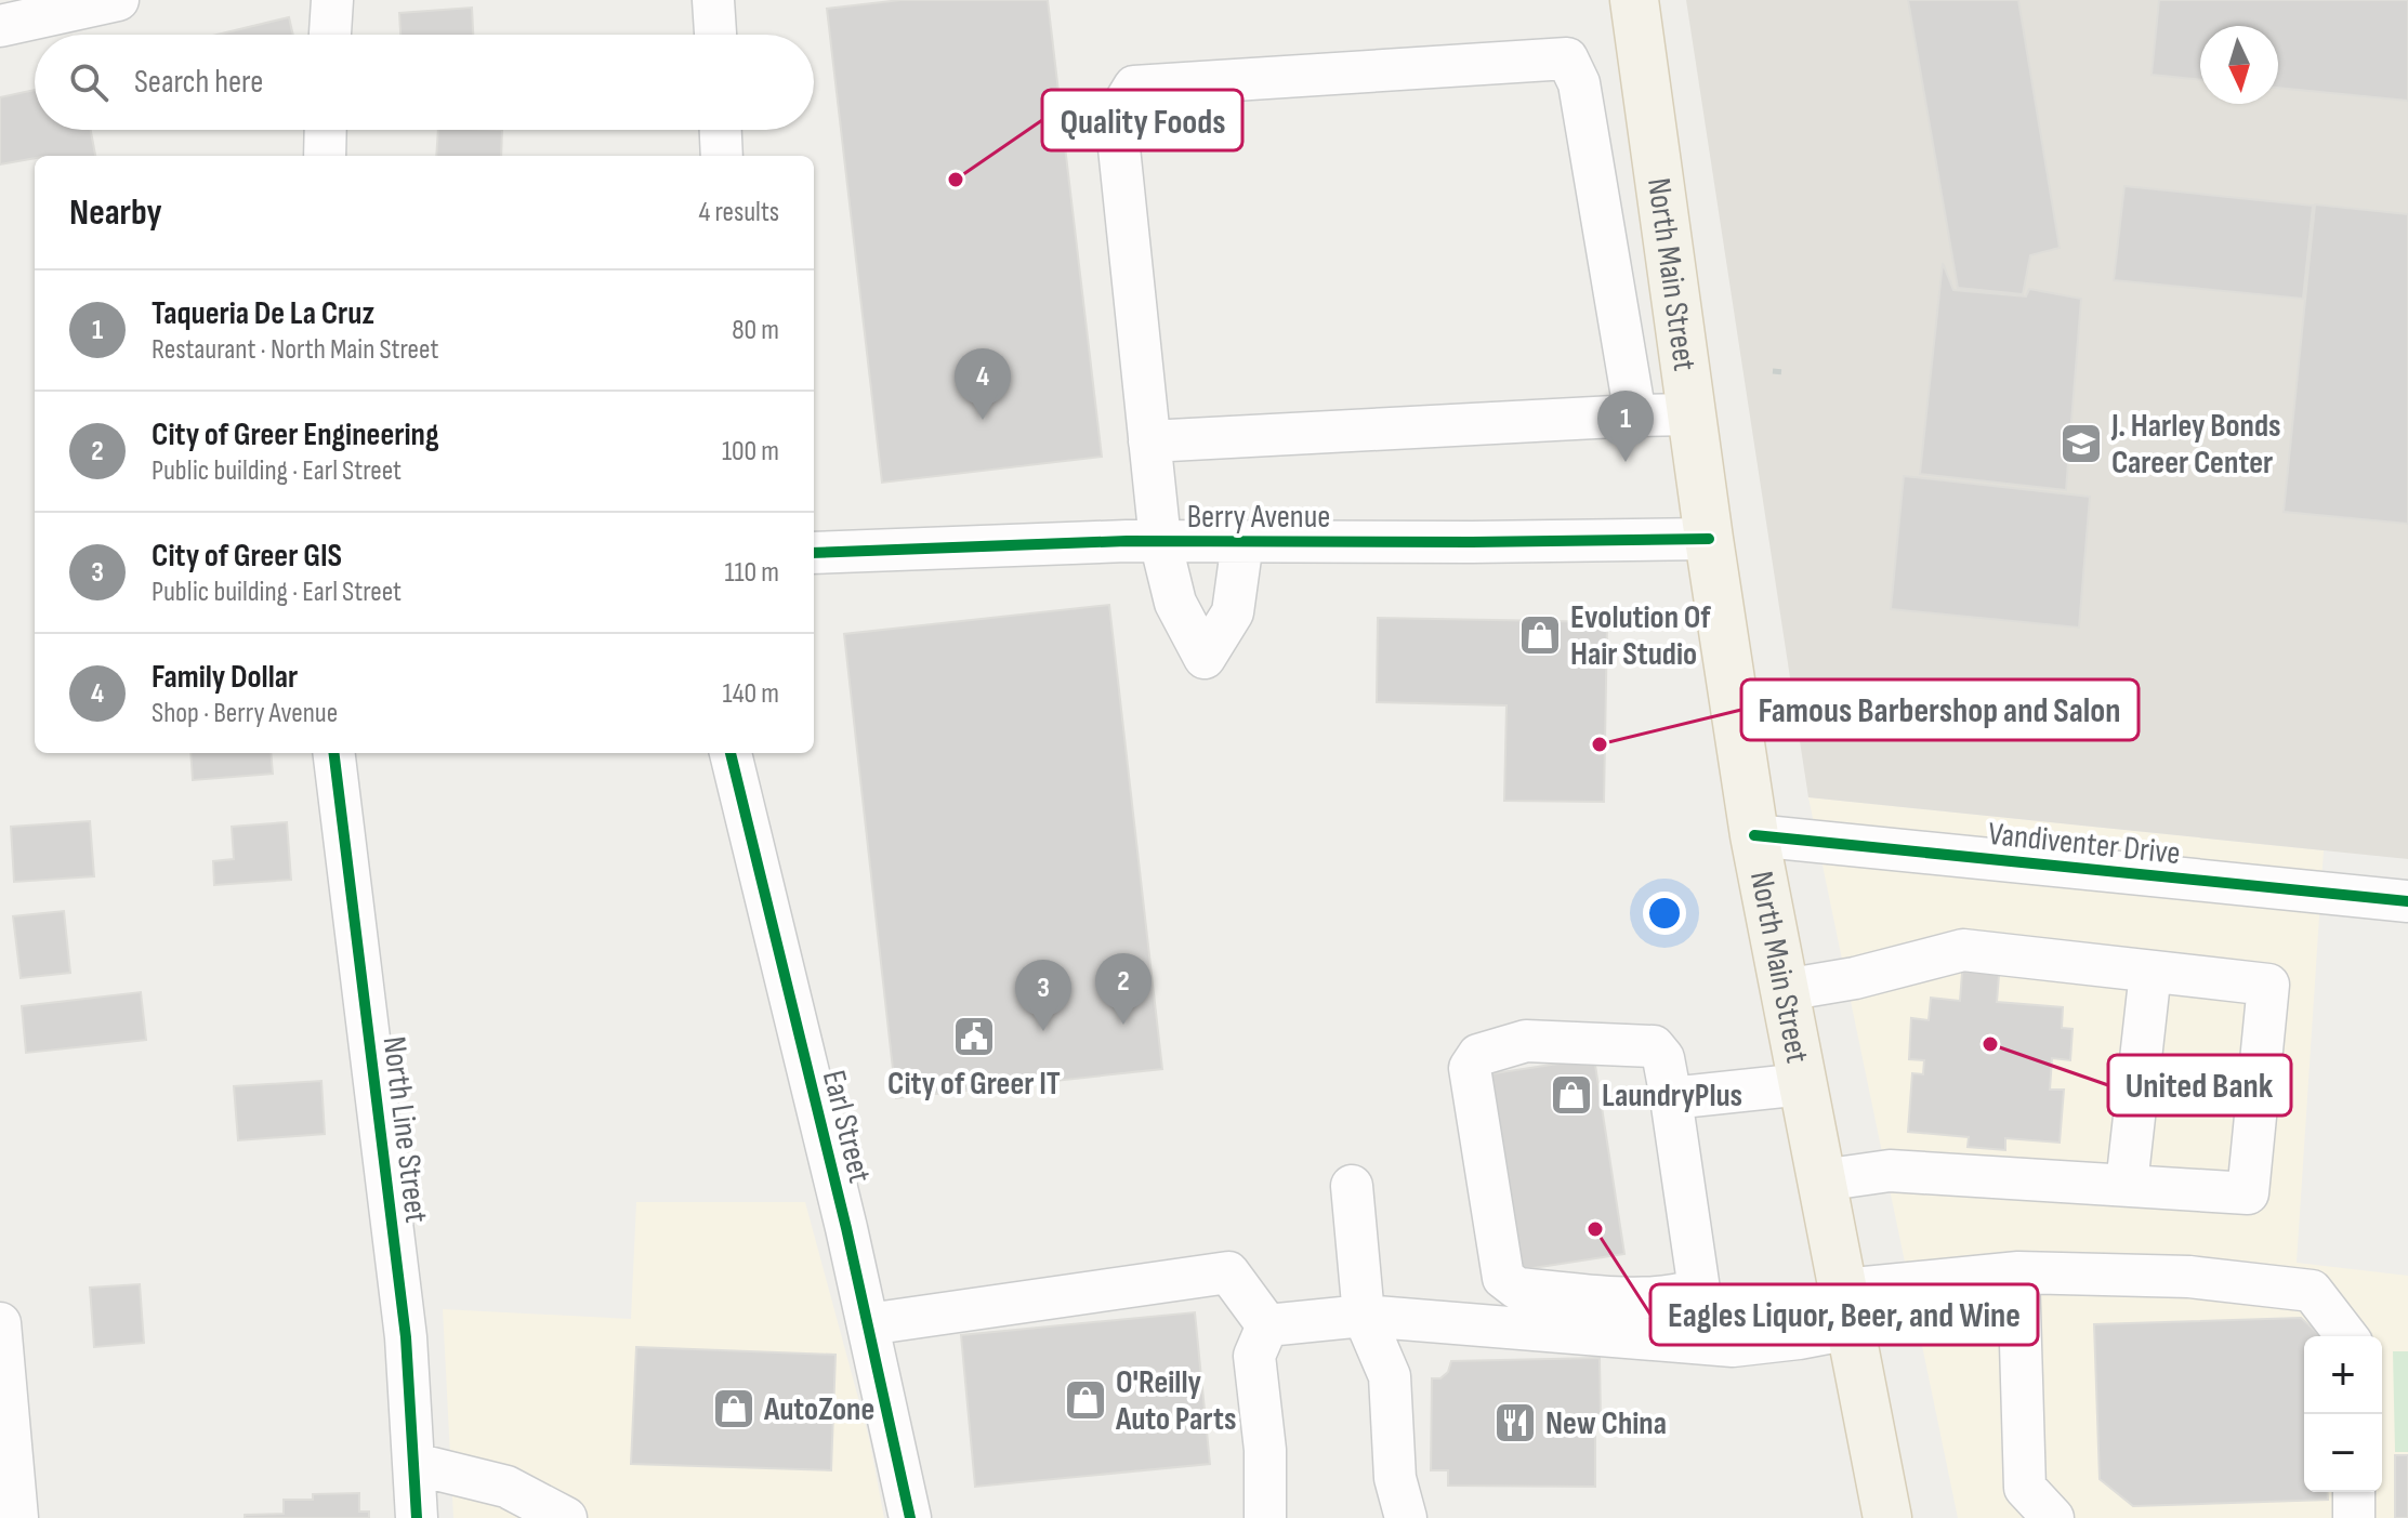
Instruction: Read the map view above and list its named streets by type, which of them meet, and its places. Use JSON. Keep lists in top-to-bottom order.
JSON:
{
  "streets": {
    "main road": ["North Main Street"],
    "street": [
      "Berry Avenue",
      "Vandiventer Drive",
      "Earl Street",
      "North Line Street"
    ]
  },
  "crossings": [
    ["North Main Street", "Berry Avenue"],
    ["North Main Street", "Vandiventer Drive"]
  ],
  "places": {
    "other": [
      "Quality Foods",
      "Famous Barbershop and Salon",
      "United Bank",
      "Eagles Liquor, Beer, and Wine"
    ],
    "school or university": ["J. Harley Bonds Career Center"],
    "shop": [
      "Evolution Of Hair Studio",
      "LaundryPlus",
      "O'Reilly Auto Parts",
      "AutoZone"
    ],
    "public building": ["City of Greer IT"],
    "restaurant": ["New China"]
  },
  "north": "bottom",
  "page": {
    "search": "Search here",
    "heading": ["Nearby", "4 results"],
    "list": [
      {
        "mark": "1",
        "name": "Taqueria De La Cruz",
        "note": "Restaurant · North Main Street",
        "value": "80 m"
      },
      {
        "mark": "2",
        "name": "City of Greer Engineering",
        "note": "Public building · Earl Street",
        "value": "100 m"
      },
      {
        "mark": "3",
        "name": "City of Greer GIS",
        "note": "Public building · Earl Street",
        "value": "110 m"
      },
      {
        "mark": "4",
        "name": "Family Dollar",
        "note": "Shop · Berry Avenue",
        "value": "140 m"
      }
    ],
    "pins": [
      "4",
      "1",
      "2",
      "3"
    ],
    "map_buttons": ["+", "−"]
  }
}
